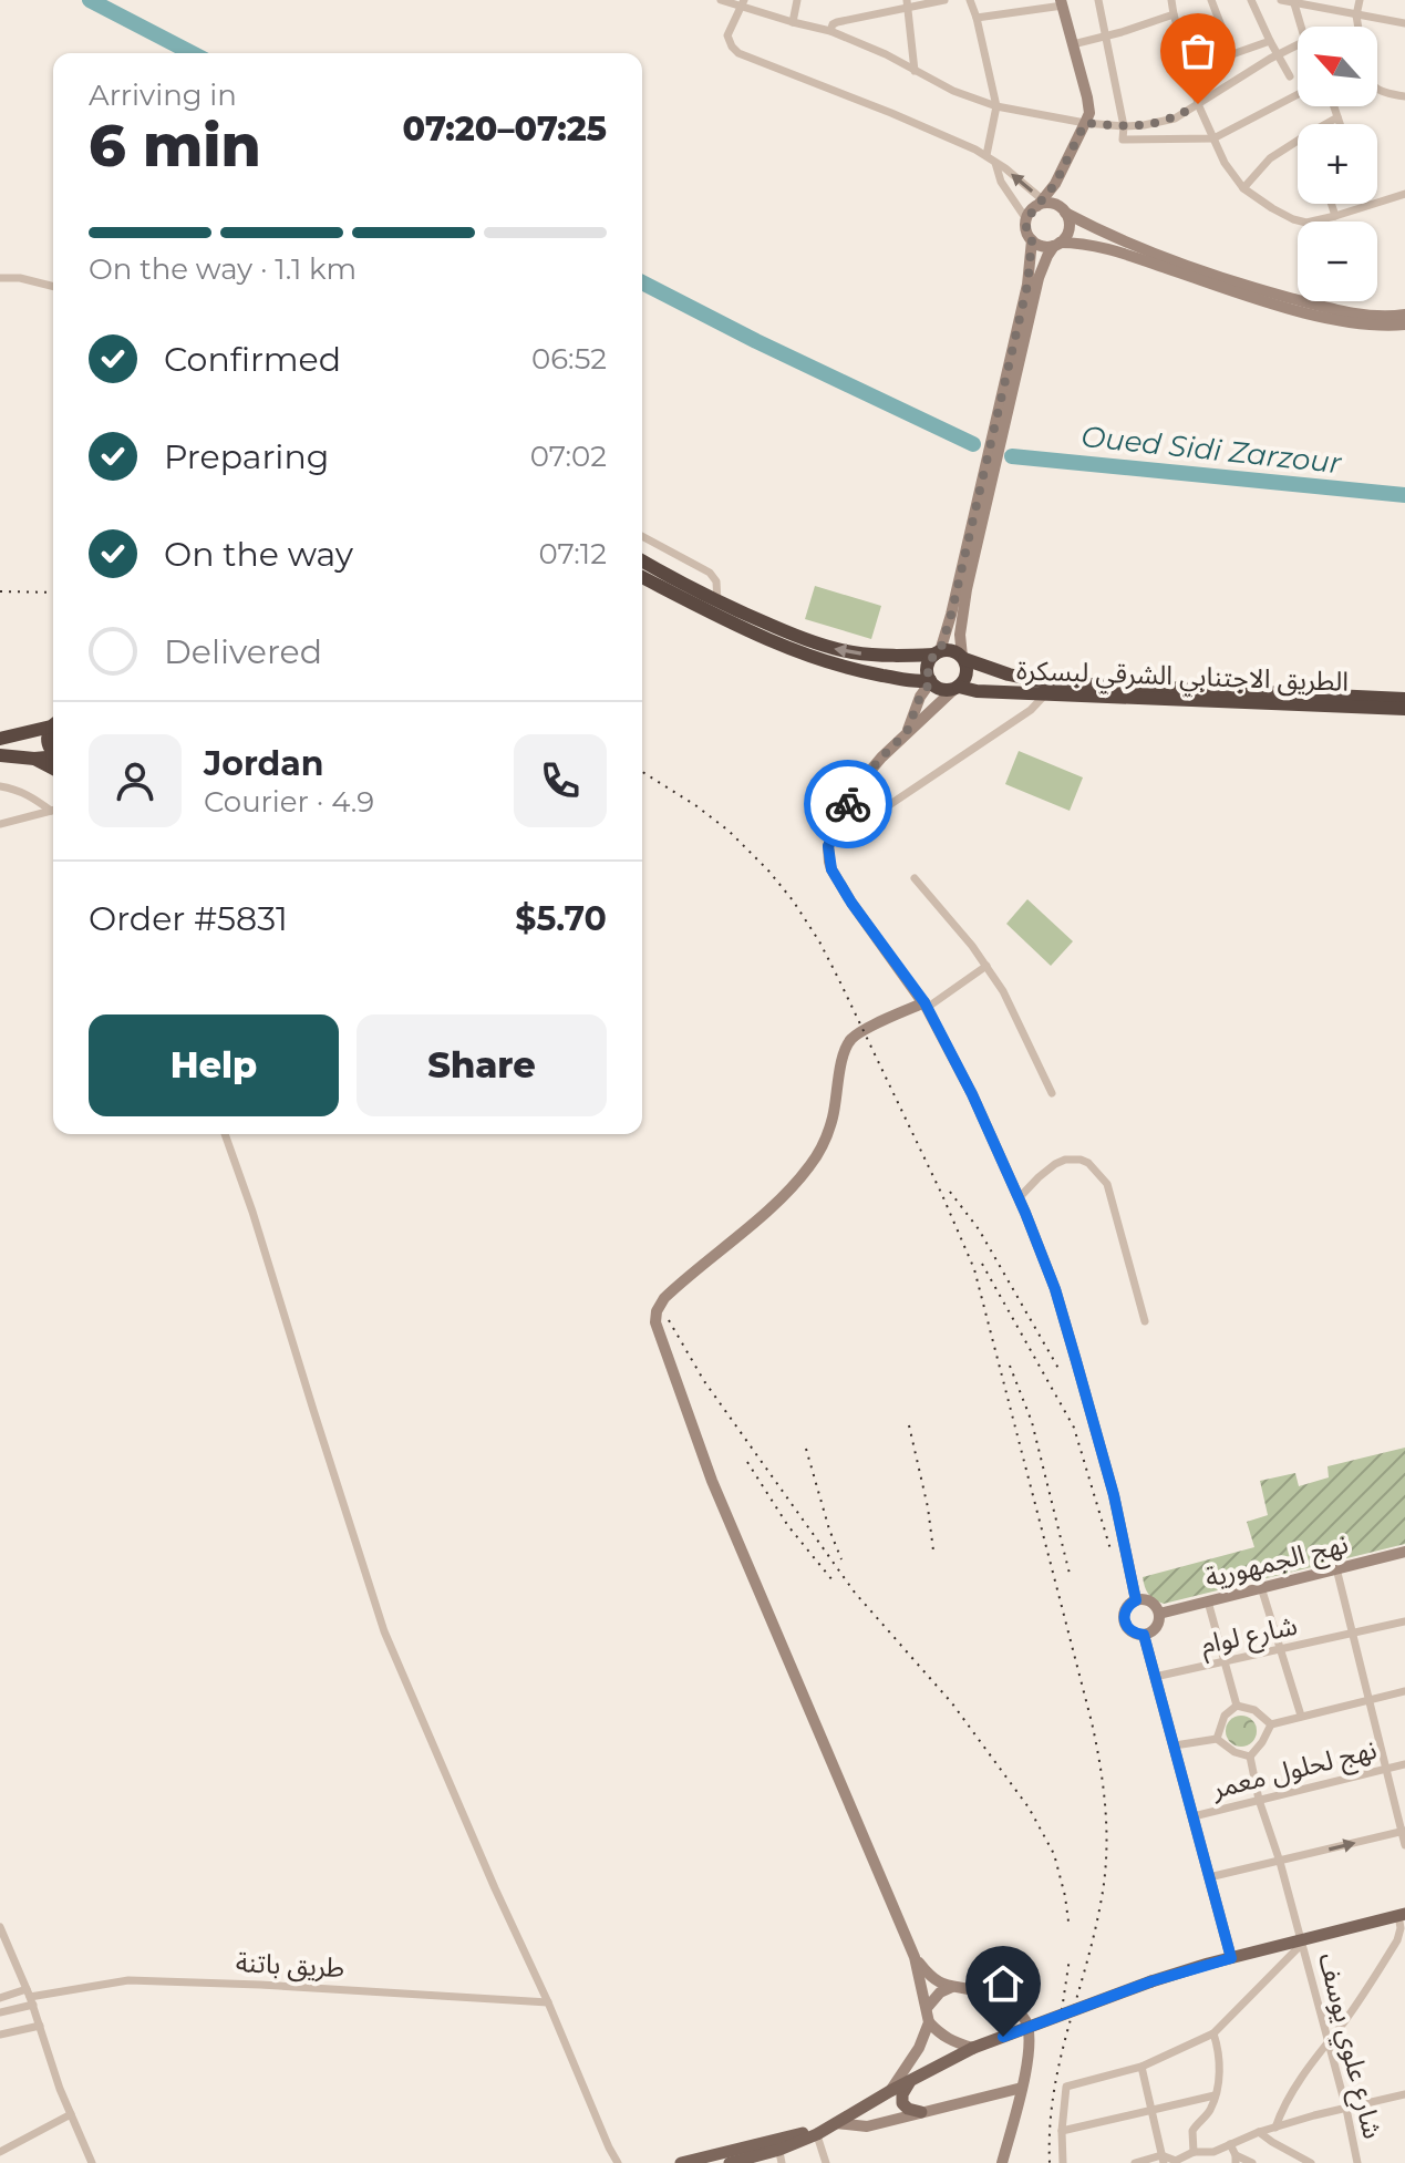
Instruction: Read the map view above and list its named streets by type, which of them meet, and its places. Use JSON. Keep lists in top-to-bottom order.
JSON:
{
  "streets": {
    "highway": ["الطريق الاجتنابي الشرقي لبسكرة"],
    "main road": ["نهج الجمهورية"],
    "street": [
      "شارع لوام",
      "نهج لحلول معمر",
      "طريق باتنة",
      "شارع علوي يوسف"
    ]
  },
  "crossings": [
    ["نهج لحلول معمر", "شارع علوي يوسف"]
  ],
  "water": ["Oued Sidi Zarzour"],
  "north": "top left",
  "page": {
    "map_buttons": ["+", "−"],
    "heading": ["6 min", "Arriving in", "07:20–07:25"],
    "panel": [
      "Jordan",
      "Courier · 4.9",
      "Order #5831",
      "$5.70"
    ],
    "bar": "On the way · 1.1 km",
    "list": [
      ["Confirmed", "06:52"],
      ["Preparing", "07:02"],
      ["On the way", "07:12"],
      "Delivered"
    ],
    "buttons": ["Help", "Share"]
  }
}
